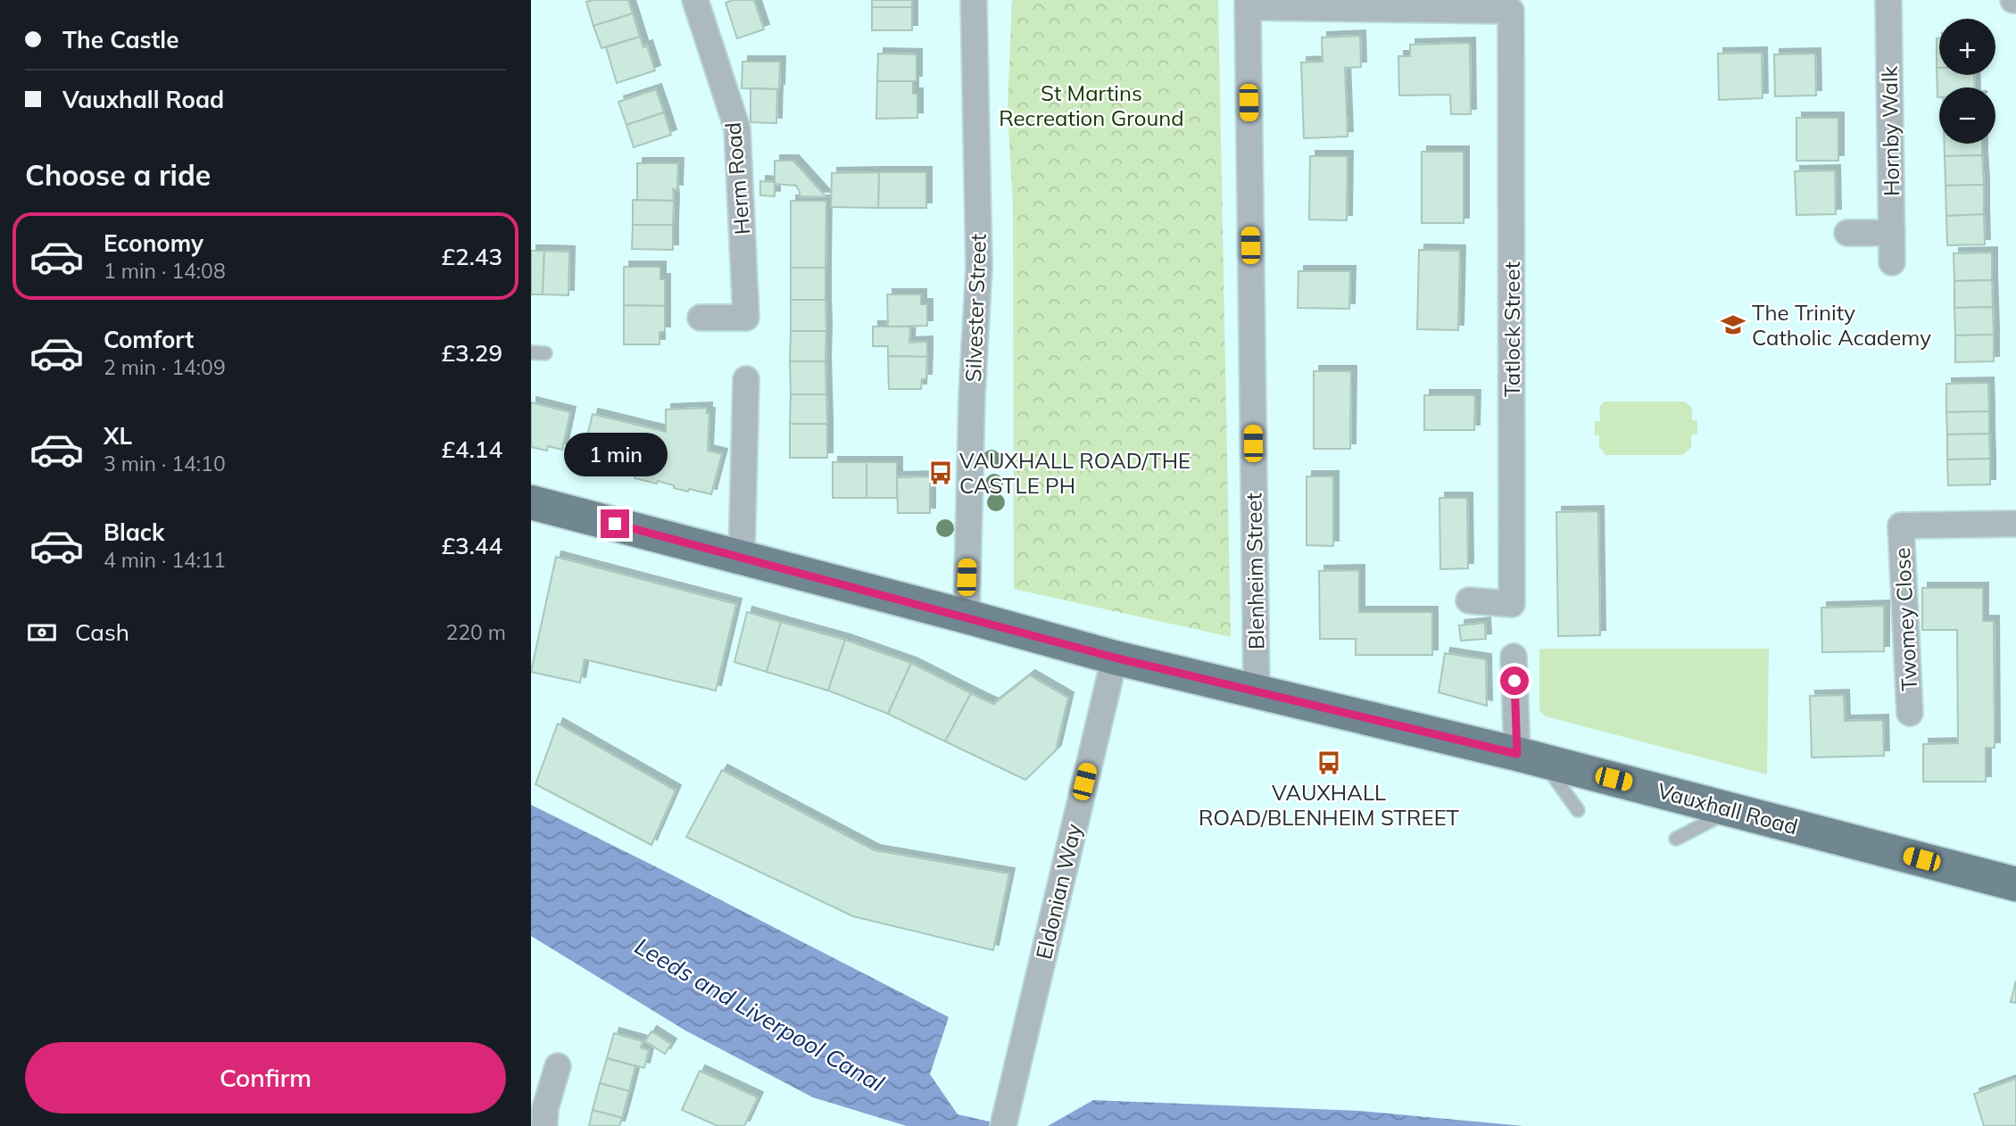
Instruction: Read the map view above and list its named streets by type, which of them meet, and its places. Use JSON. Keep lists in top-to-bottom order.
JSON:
{
  "streets": {
    "main road": ["Vauxhall Road"],
    "street": [
      "Hornby Walk",
      "Herm Road",
      "Silvester Street",
      "Tatlock Street",
      "Blenheim Street",
      "Twomey Close",
      "Eldonian Way"
    ]
  },
  "crossings": [
    ["Silvester Street", "Vauxhall Road"],
    ["Tatlock Street", "Blenheim Street"],
    ["Blenheim Street", "Vauxhall Road"],
    ["Vauxhall Road", "Eldonian Way"]
  ],
  "water": ["Leeds and Liverpool Canal"],
  "parks": ["St Martins Recreation Ground"],
  "places": {
    "school or university": ["The Trinity Catholic Academy"],
    "bus stop": ["VAUXHALL ROAD/THE CASTLE PH", "VAUXHALL ROAD/BLENHEIM STREET"]
  },
  "page": {
    "banner": ["The Castle", "Vauxhall Road"],
    "map_buttons": ["+", "−"],
    "heading": "Choose a ride",
    "list": [
      {
        "name": "Economy",
        "note": "1 min · 14:08",
        "value": "£2.43"
      },
      {
        "name": "Comfort",
        "note": "2 min · 14:09",
        "value": "£3.29"
      },
      {
        "name": "XL",
        "note": "3 min · 14:10",
        "value": "£4.14"
      },
      {
        "name": "Black",
        "note": "4 min · 14:11",
        "value": "£3.44"
      }
    ],
    "bubble": "1 min",
    "pay": ["Cash", "220 m"],
    "buttons": "Confirm"
  }
}
